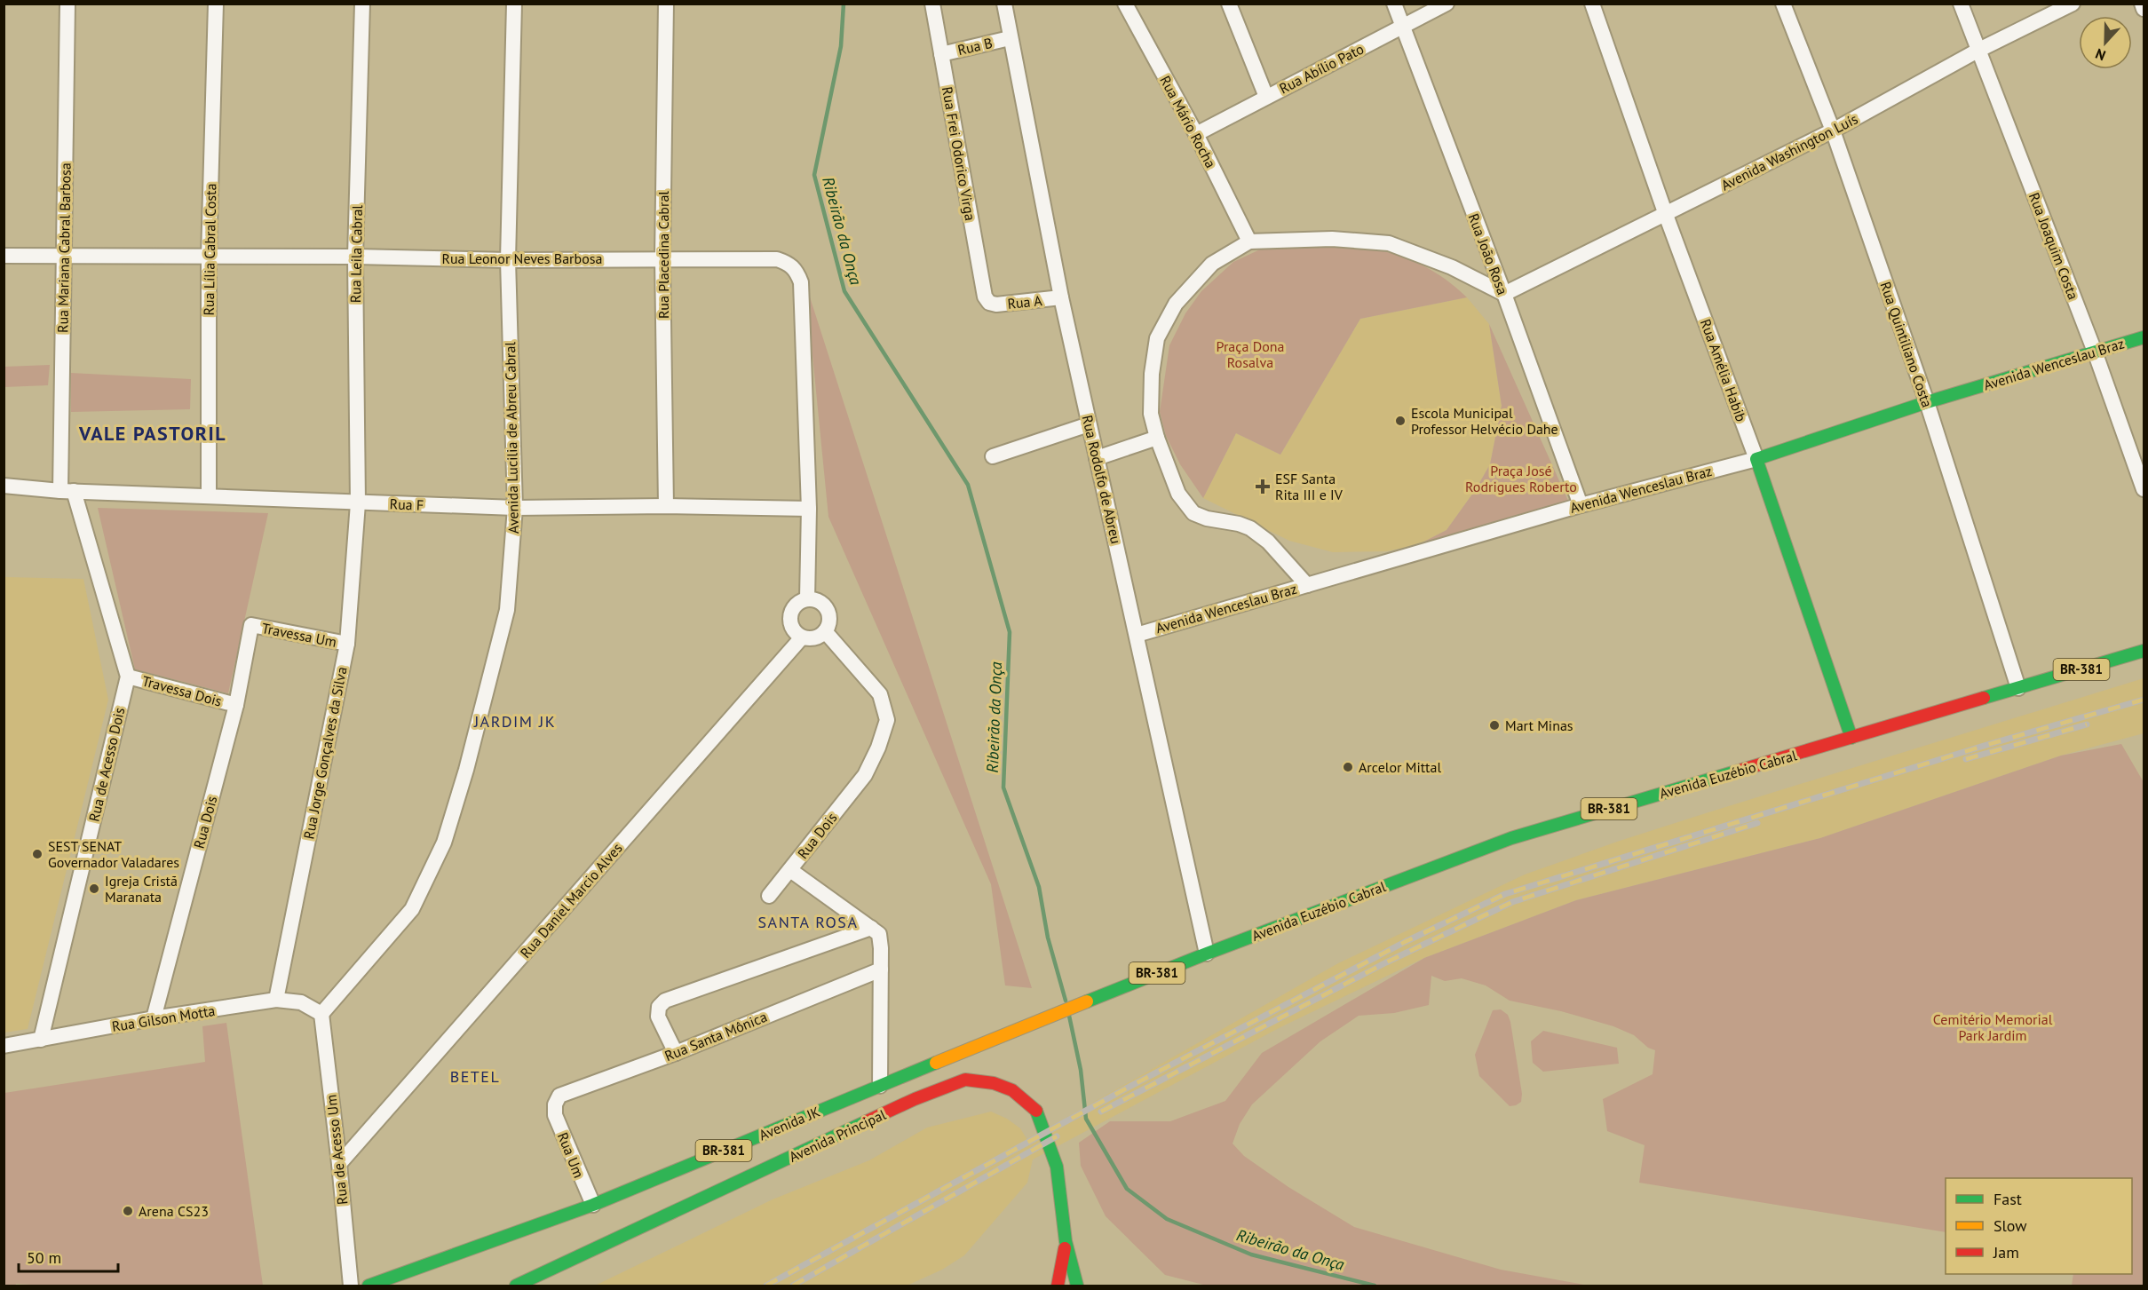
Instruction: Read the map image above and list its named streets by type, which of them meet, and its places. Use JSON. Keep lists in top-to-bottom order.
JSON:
{
  "streets": {
    "main road": [
      "Avenida Wenceslau Braz",
      "Rua Amélia Habib",
      "BR-381",
      "Avenida Euzébio Cabral",
      "Avenida JK",
      "Avenida Principal"
    ],
    "street": [
      "Rua B",
      "Rua Abílio Pato",
      "Rua Mário Rocha",
      "Avenida Washington Luís",
      "Rua Frei Odorico Virga",
      "Rua Joaquim Costa",
      "Rua Mariana Cabral Barbosa",
      "Rua Lília Cabral Costa",
      "Rua Leila Cabral",
      "Rua João Rosa",
      "Rua Placedina Cabral",
      "Rua Leonor Neves Barbosa",
      "Rua A",
      "Rua Quintiliano Costa",
      "Avenida Lucilia de Abreu Cabral",
      "Rua Rodolfo de Abreu",
      "Rua F",
      "Travessa Um",
      "Travessa Dois",
      "Rua Jorge Gonçalves da Silva",
      "Rua de Acesso Dois",
      "Rua Dois",
      "Rua Daniel Marcio Alves",
      "Rua Gilson Motta",
      "Rua Santa Mônica",
      "Rua de Acesso Um",
      "Rua Um"
    ]
  },
  "crossings": [
    ["Rua B", "Rua Frei Odorico Virga"],
    ["Rua B", "Rua Rodolfo de Abreu"],
    ["Rua Abílio Pato", "Rua Mário Rocha"],
    ["Rua Abílio Pato", "Rua João Rosa"],
    ["Avenida Washington Luís", "Rua Joaquim Costa"],
    ["Avenida Washington Luís", "Rua João Rosa"],
    ["Avenida Washington Luís", "Rua Quintiliano Costa"],
    ["Avenida Washington Luís", "Rua Amélia Habib"],
    ["Rua Frei Odorico Virga", "Rua A"],
    ["Rua Joaquim Costa", "Avenida Wenceslau Braz"],
    ["Rua Mariana Cabral Barbosa", "Rua Leonor Neves Barbosa"],
    ["Rua Mariana Cabral Barbosa", "Rua F"],
    ["Rua Mariana Cabral Barbosa", "Rua de Acesso Dois"],
    ["Rua Lília Cabral Costa", "Rua Leonor Neves Barbosa"],
    ["Rua Lília Cabral Costa", "Rua F"],
    ["Rua Leila Cabral", "Rua Leonor Neves Barbosa"],
    ["Rua Leila Cabral", "Rua F"],
    ["Rua Leila Cabral", "Rua Jorge Gonçalves da Silva"],
    ["Rua João Rosa", "Avenida Wenceslau Braz"],
    ["Rua Placedina Cabral", "Rua Leonor Neves Barbosa"],
    ["Rua Placedina Cabral", "Rua F"],
    ["Rua Leonor Neves Barbosa", "Avenida Lucilia de Abreu Cabral"],
    ["Rua Leonor Neves Barbosa", "Rua F"],
    ["Rua A", "Rua Rodolfo de Abreu"],
    ["Rua Quintiliano Costa", "Avenida Wenceslau Braz"],
    ["Rua Quintiliano Costa", "Avenida Euzébio Cabral"],
    ["Avenida Wenceslau Braz", "Rua Amélia Habib"],
    ["Avenida Wenceslau Braz", "Rua Rodolfo de Abreu"],
    ["Rua Amélia Habib", "Avenida Euzébio Cabral"],
    ["Avenida Lucilia de Abreu Cabral", "Rua F"],
    ["Avenida Lucilia de Abreu Cabral", "Rua Gilson Motta"],
    ["Avenida Lucilia de Abreu Cabral", "Rua de Acesso Um"],
    ["Rua Rodolfo de Abreu", "Avenida Euzébio Cabral"],
    ["Rua F", "Rua Jorge Gonçalves da Silva"],
    ["Rua F", "Rua de Acesso Dois"],
    ["Travessa Um", "Rua Jorge Gonçalves da Silva"],
    ["Travessa Um", "Rua Dois"],
    ["Travessa Dois", "Rua de Acesso Dois"],
    ["Travessa Dois", "Rua Dois"],
    ["Rua Jorge Gonçalves da Silva", "Rua Gilson Motta"],
    ["Rua de Acesso Dois", "Rua Gilson Motta"],
    ["Avenida Euzébio Cabral", "Avenida JK"],
    ["Rua Dois", "Rua Daniel Marcio Alves"],
    ["Rua Dois", "Rua Gilson Motta"],
    ["Rua Daniel Marcio Alves", "Rua de Acesso Um"],
    ["Rua Gilson Motta", "Rua de Acesso Um"],
    ["Rua Santa Mônica", "Rua Um"],
    ["Avenida JK", "Rua Um"]
  ],
  "districts": [
    "VALE PASTORIL",
    "JARDIM JK",
    "SANTA ROSA",
    "BETEL"
  ],
  "water": ["Ribeirão da Onça"],
  "parks": ["Praça Dona Rosalva", "Praça José Rodrigues Roberto", "Cemitério Memorial Park Jardim"],
  "places": {
    "other": [
      "Escola Municipal Professor Helvécio Dahe",
      "Mart Minas",
      "Arcelor Mittal",
      "SEST SENAT Governador Valadares",
      "Igreja Cristã Maranata",
      "Arena CS23"
    ],
    "health": ["ESF Santa Rita III e IV"]
  },
  "legend": ["Fast", "Slow", "Jam"],
  "scale_bar": "50 m",
  "north": "bottom"
}
